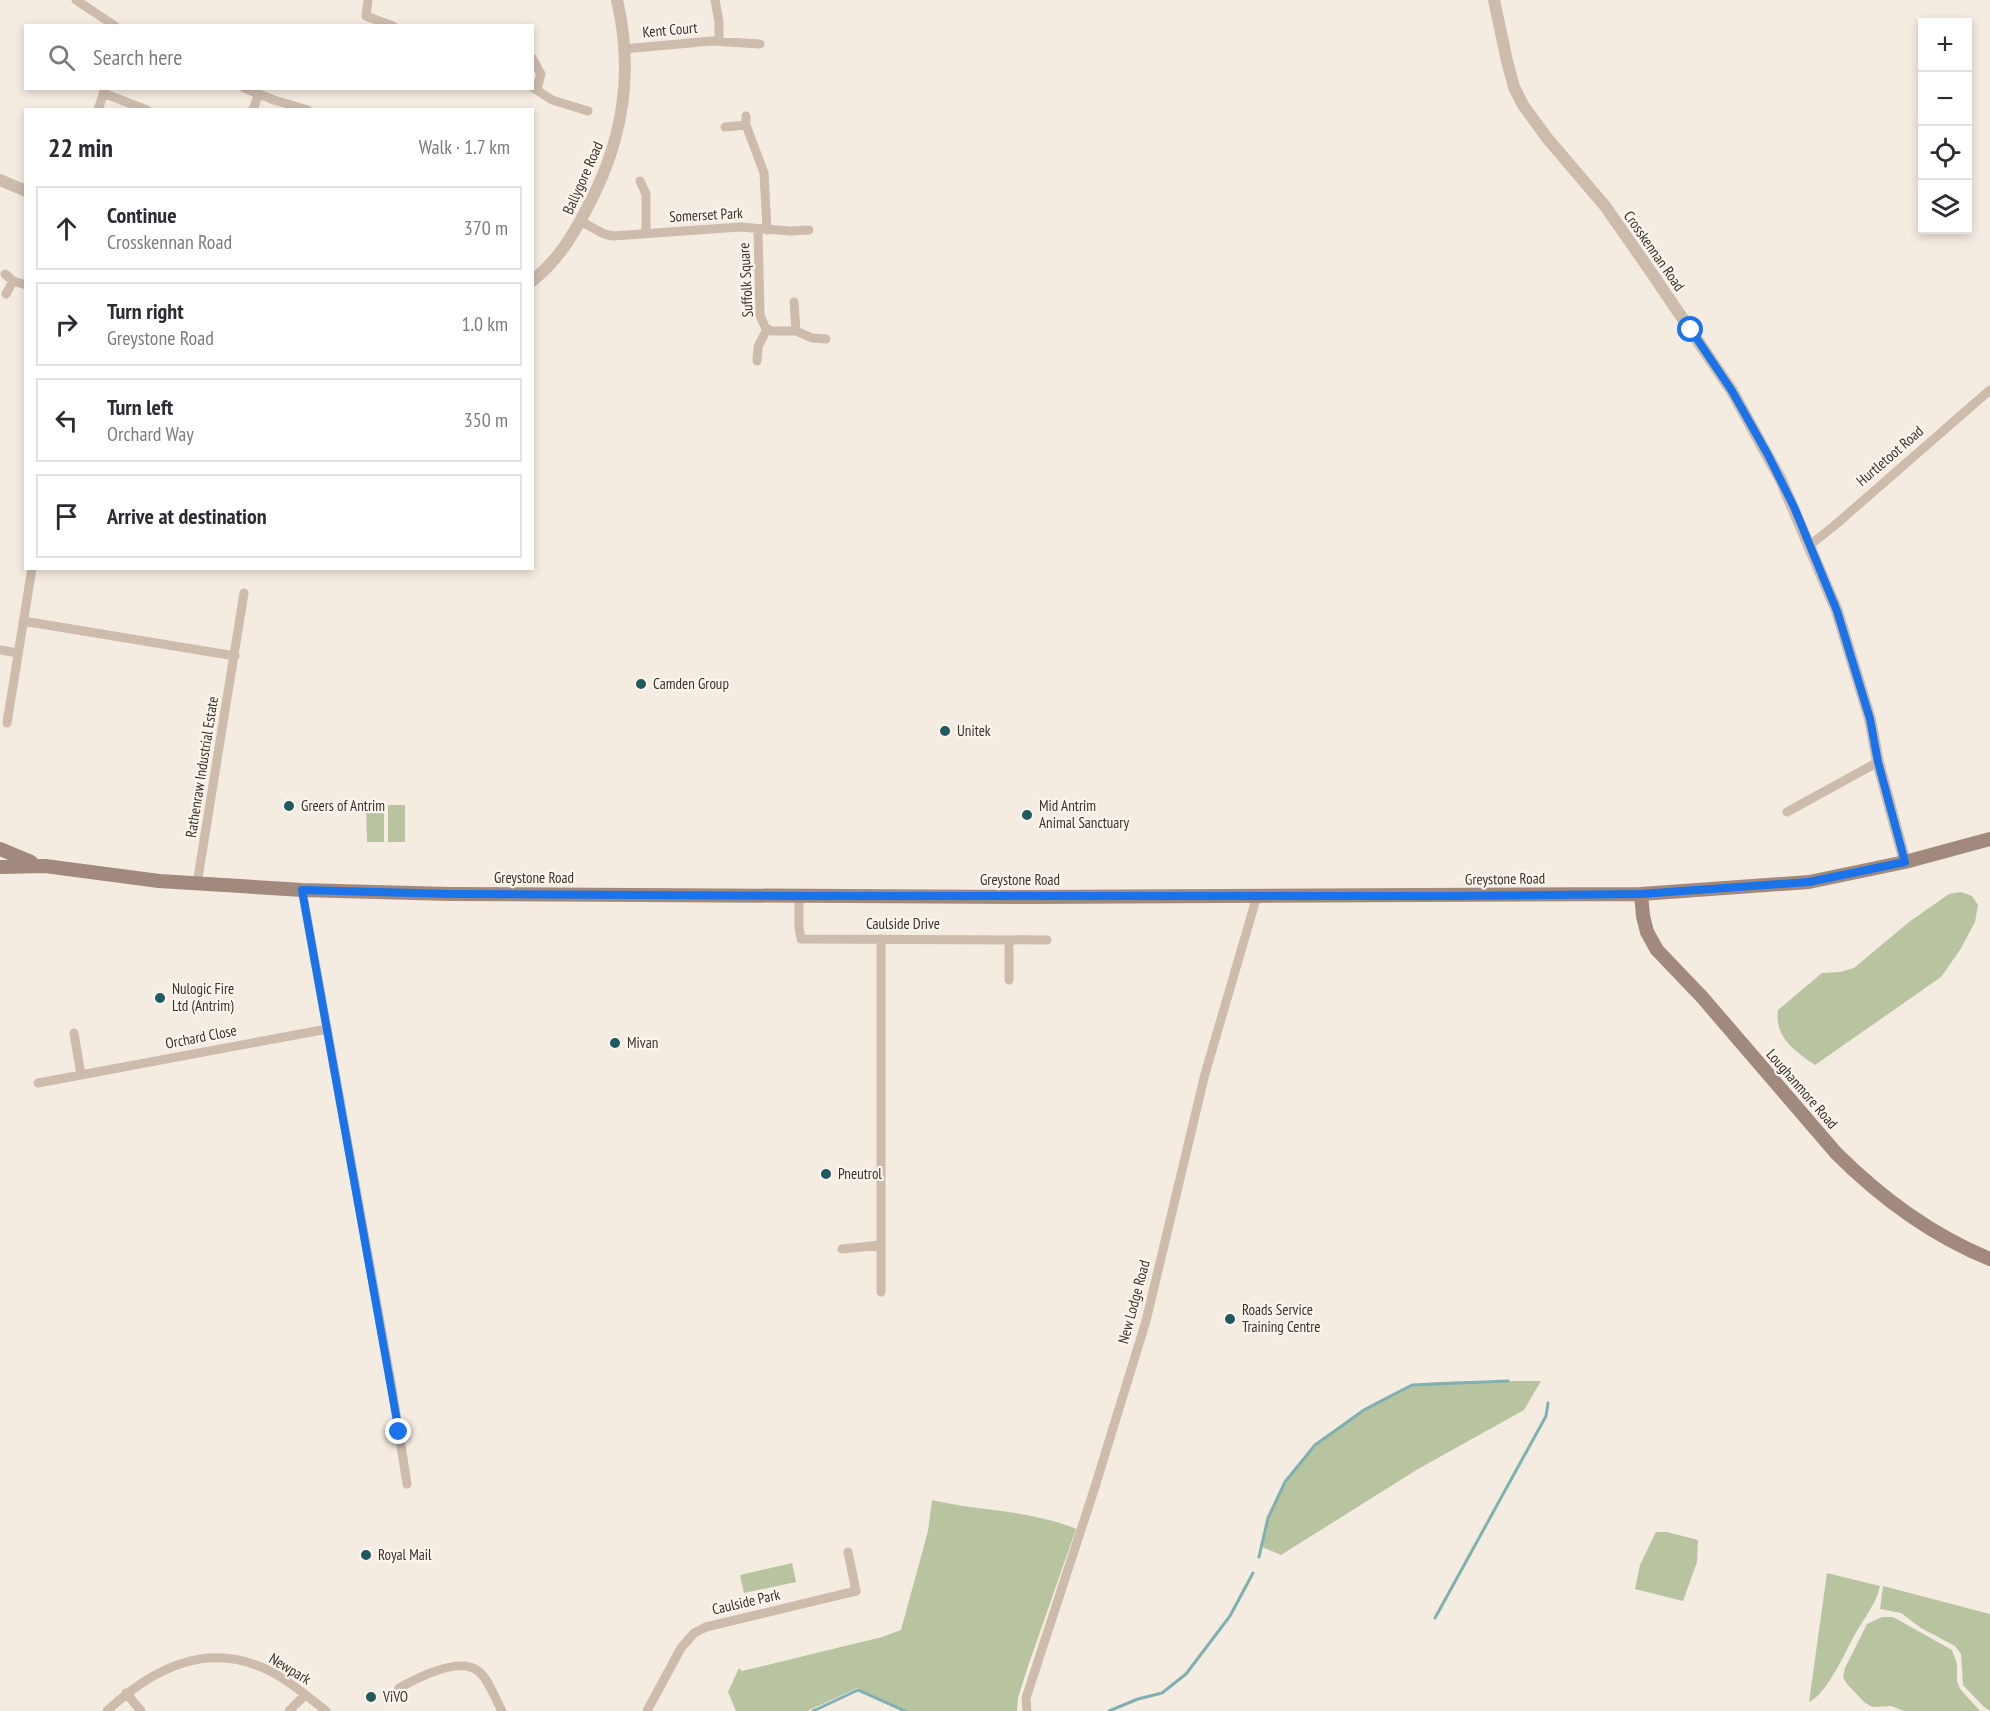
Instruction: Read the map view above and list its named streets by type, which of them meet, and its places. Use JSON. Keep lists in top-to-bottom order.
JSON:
{
  "streets": {
    "main road": ["Greystone Road", "Loughanmore Road"],
    "street": [
      "Kent Court",
      "Ballygore Road",
      "Somerset Park",
      "Crosskennan Road",
      "Suffolk Square",
      "Hurtletoot Road",
      "Rathenraw Industrial Estate",
      "Caulside Drive",
      "Orchard Close",
      "New Lodge Road",
      "Caulside Park",
      "Newpark"
    ]
  },
  "crossings": [
    ["Kent Court", "Ballygore Road"],
    ["Ballygore Road", "Somerset Park"],
    ["Somerset Park", "Suffolk Square"],
    ["Crosskennan Road", "Hurtletoot Road"],
    ["Crosskennan Road", "Greystone Road"],
    ["Rathenraw Industrial Estate", "Greystone Road"],
    ["Greystone Road", "Caulside Drive"],
    ["Greystone Road", "Loughanmore Road"],
    ["Greystone Road", "New Lodge Road"]
  ],
  "places": [
    "Camden Group",
    "Unitek",
    "Greers of Antrim",
    "Mid Antrim Animal Sanctuary",
    "Nulogic Fire Ltd (Antrim)",
    "Mivan",
    "Pneutrol",
    "Roads Service Training Centre",
    "Royal Mail",
    "ViVO"
  ],
  "page": {
    "map_buttons": ["+", "−"],
    "search": "Search here",
    "heading": ["22 min", "Walk · 1.7 km"],
    "list": [
      ["Continue", "Crosskennan Road", "370 m"],
      ["Turn right", "Greystone Road", "1.0 km"],
      ["Turn left", "Orchard Way", "350 m"],
      "Arrive at destination"
    ]
  }
}
